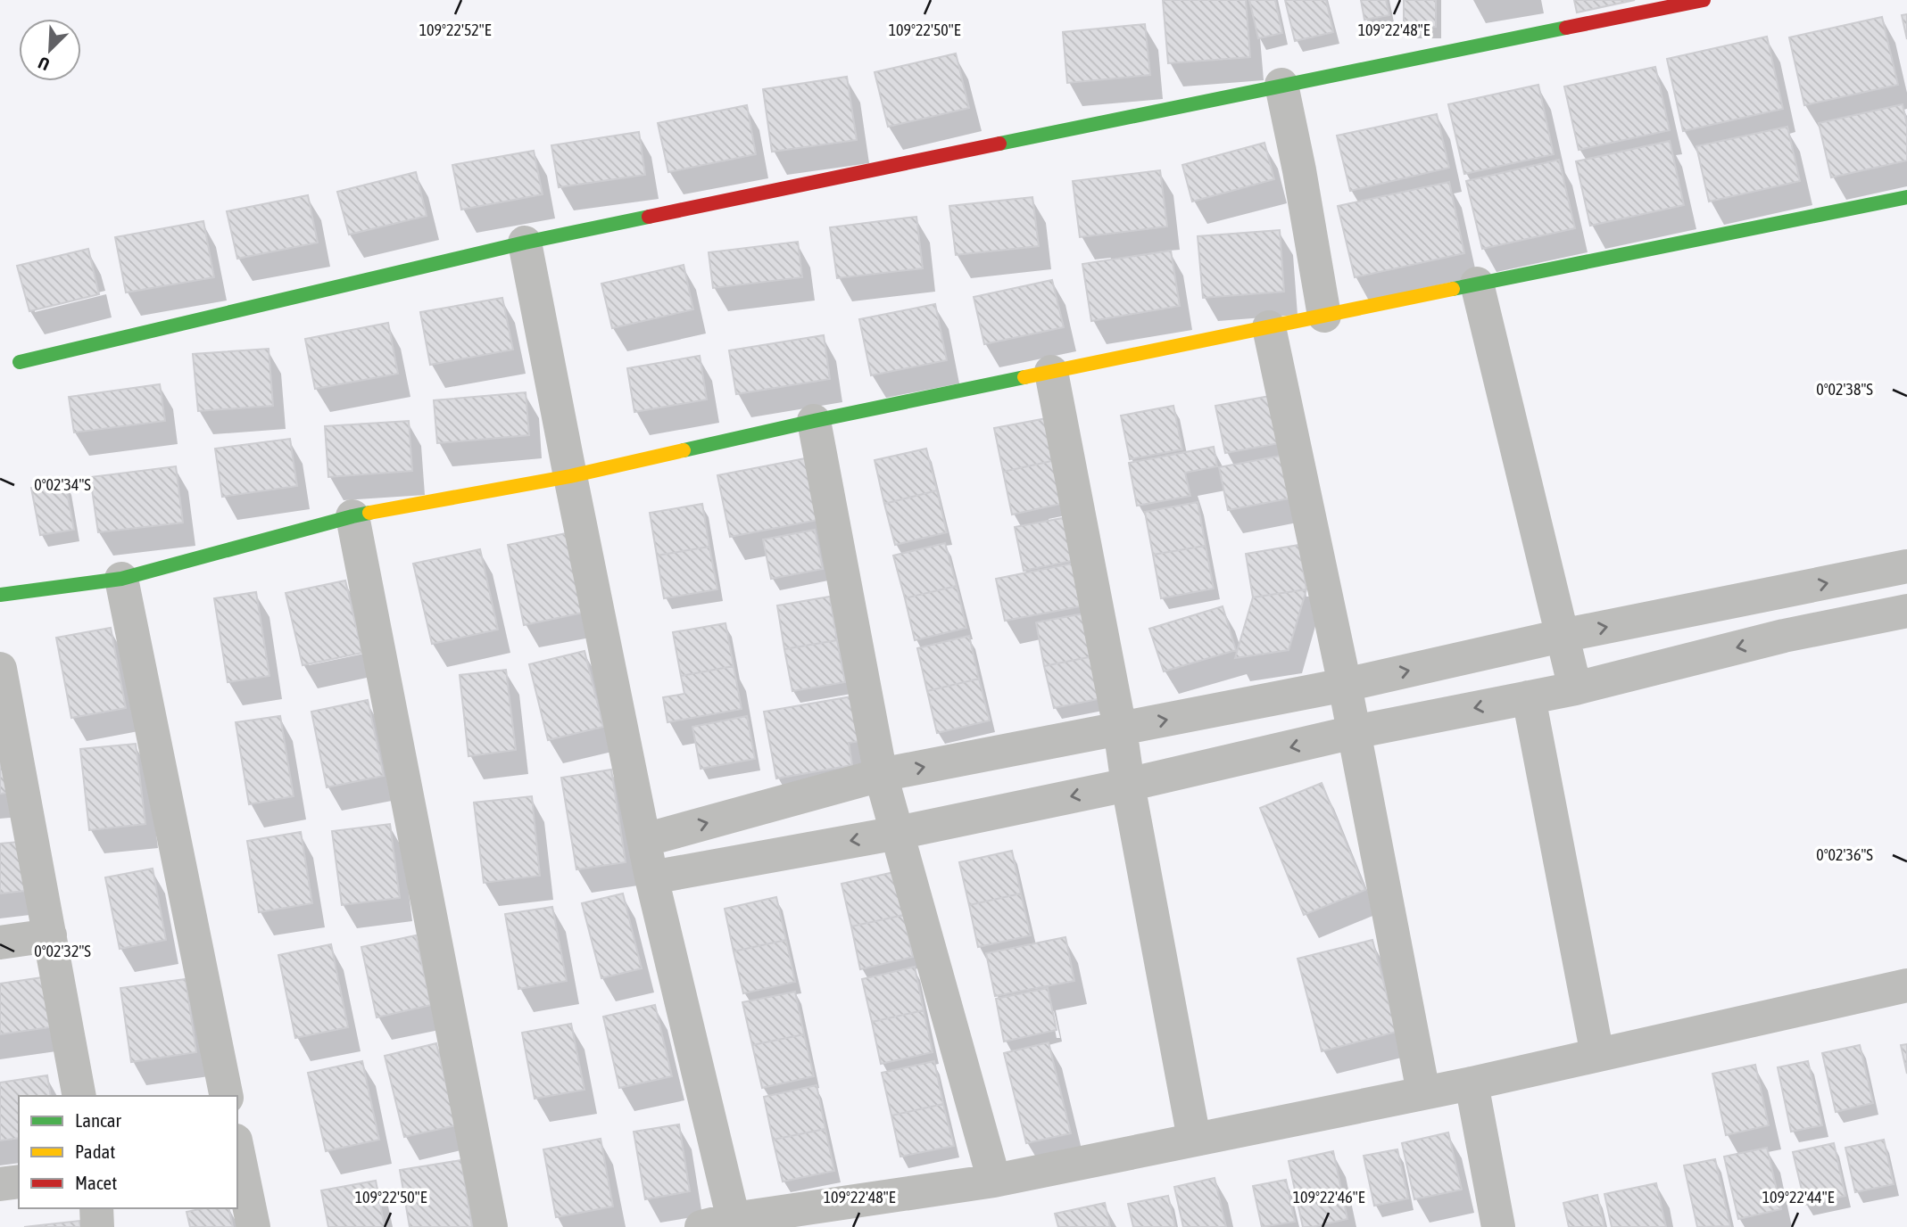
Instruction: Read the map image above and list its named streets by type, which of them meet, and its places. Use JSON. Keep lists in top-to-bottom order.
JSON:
{
  "legend": ["Lancar", "Padat", "Macet"],
  "north": "bottom left",
  "coordinates": [
    "109°22'52\"E",
    "109°22'50\"E",
    "109°22'48\"E",
    "0°02'38\"S",
    "0°02'34\"S",
    "0°02'36\"S",
    "0°02'32\"S",
    "109°22'46\"E",
    "109°22'44\"E"
  ]
}
